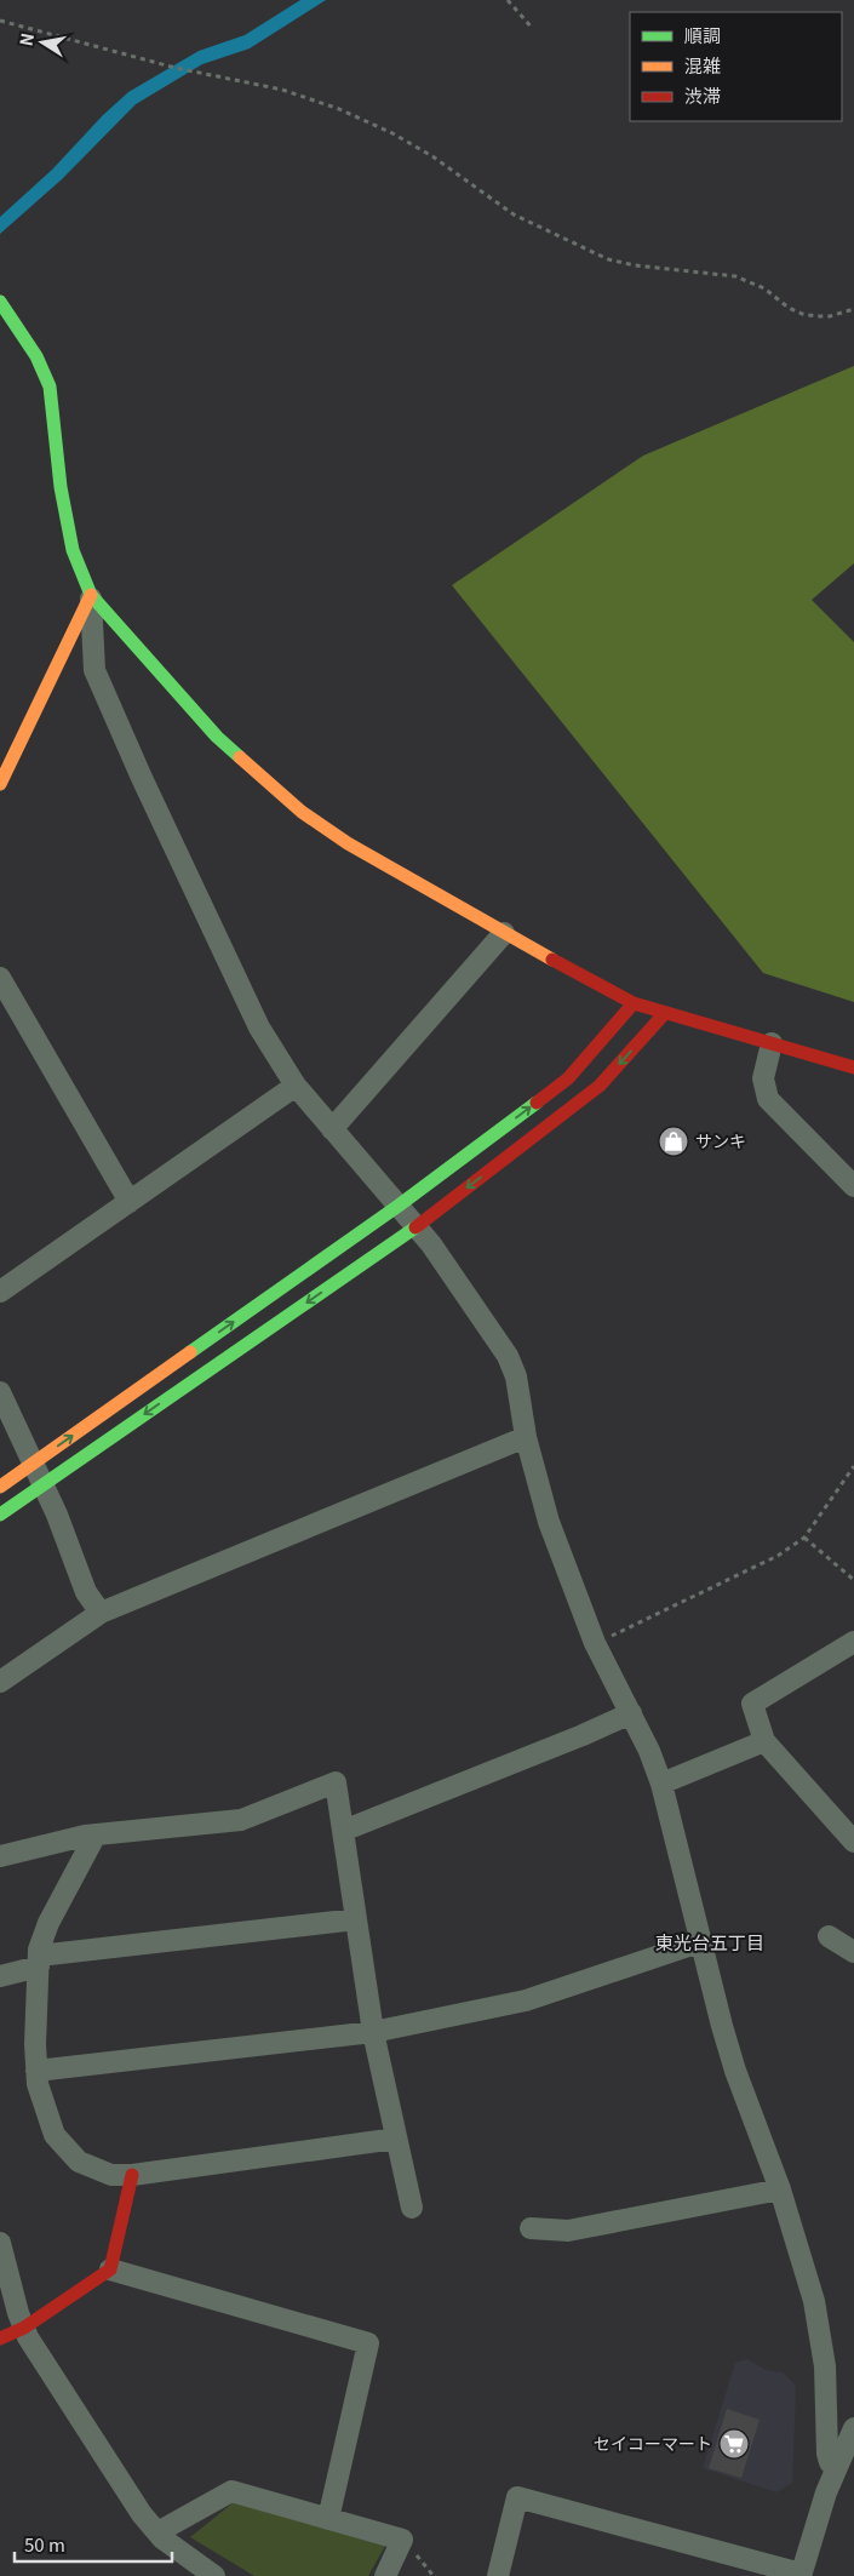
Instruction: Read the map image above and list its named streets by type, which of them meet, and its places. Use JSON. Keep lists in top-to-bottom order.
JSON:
{
  "districts": ["東光台五丁目"],
  "places": {
    "shop": ["サンキ"],
    "supermarket": ["セイコーマート"]
  },
  "legend": ["順調", "混雑", "渋滞"],
  "scale_bar": "50 m",
  "north": "left"
}
